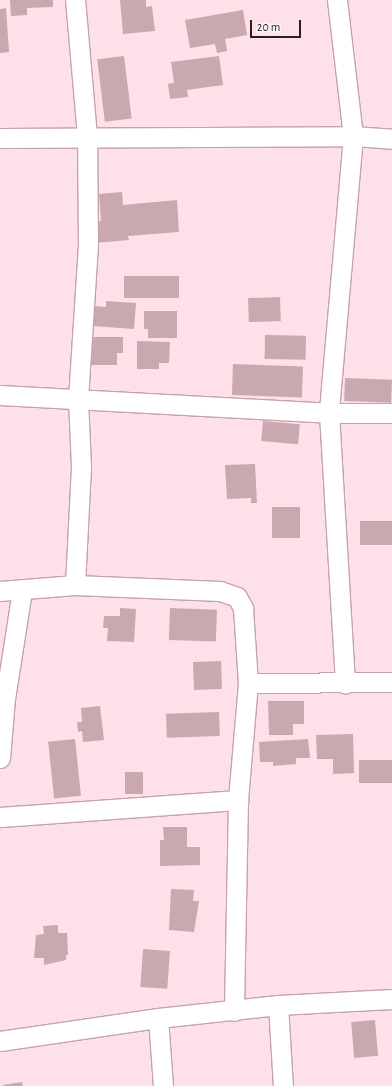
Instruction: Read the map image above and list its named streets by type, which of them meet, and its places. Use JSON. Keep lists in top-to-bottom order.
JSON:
{
  "scale_bar": "20 m"
}
